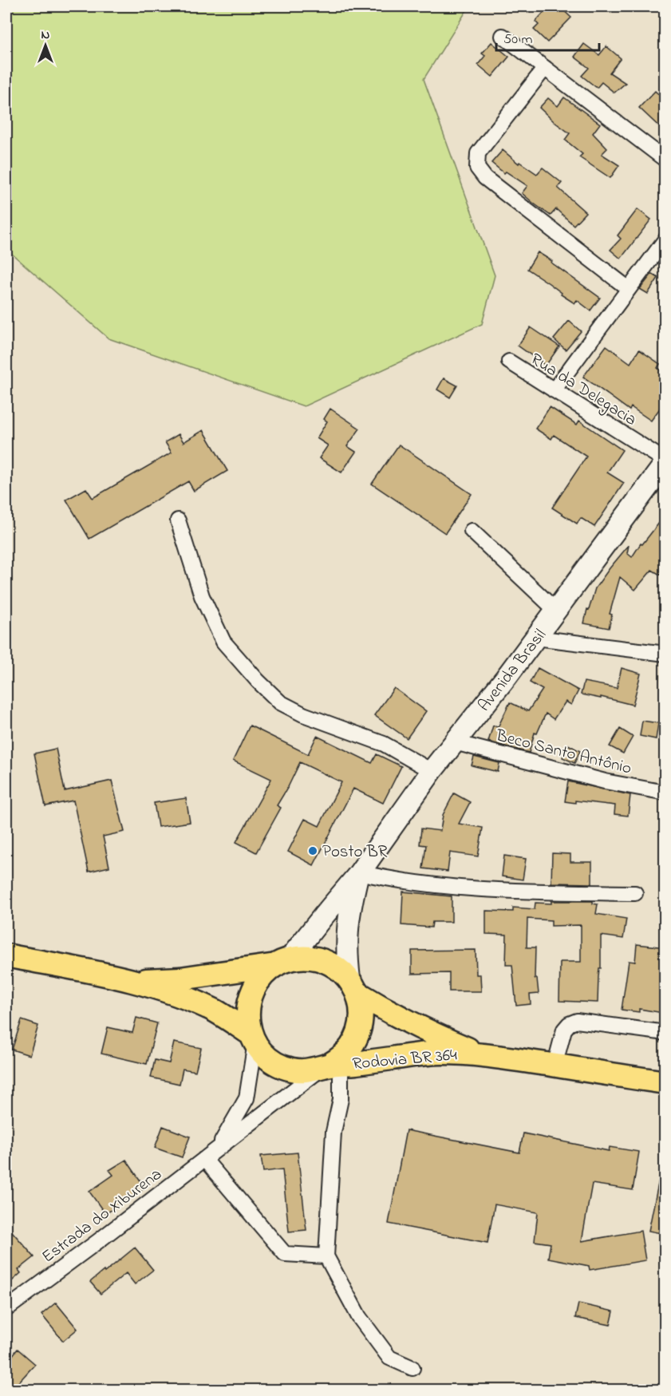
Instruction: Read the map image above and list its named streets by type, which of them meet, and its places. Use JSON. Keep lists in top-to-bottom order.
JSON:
{
  "streets": {
    "main road": ["Rodovia BR 364"],
    "street": [
      "Rua da Delegacia",
      "Avenida Brasil",
      "Beco Santo Antônio",
      "Estrada do Xiburena"
    ]
  },
  "crossings": [
    ["Rua da Delegacia", "Avenida Brasil"],
    ["Avenida Brasil", "Beco Santo Antônio"],
    ["Avenida Brasil", "Rodovia BR 364"],
    ["Avenida Brasil", "Estrada do Xiburena"],
    ["Rodovia BR 364", "Estrada do Xiburena"]
  ],
  "places": ["Posto BR"],
  "scale_bar": "50 m",
  "north": "top"
}
